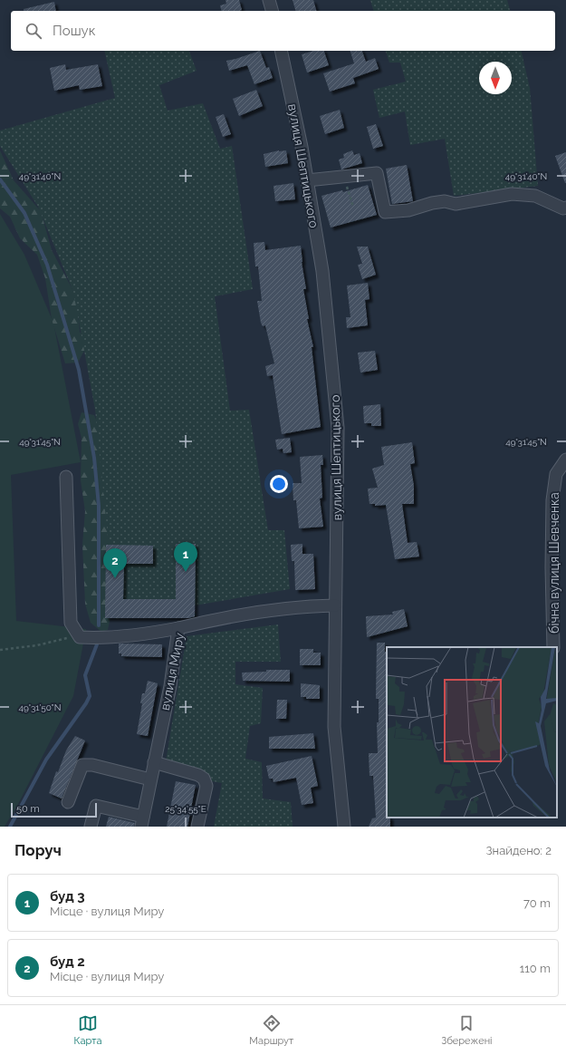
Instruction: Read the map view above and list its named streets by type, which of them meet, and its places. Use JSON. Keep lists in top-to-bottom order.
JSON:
{
  "streets": {
    "street": ["вулиця Шептицького", "бічна вулиця Шевченка", "вулиця Миру"]
  },
  "crossings": [
    ["вулиця Шептицького", "вулиця Миру"]
  ],
  "scale_bar": "50 m",
  "north": "bottom",
  "page": {
    "search": "Пошук",
    "pins": ["1", "2"],
    "scale": "50 m",
    "heading": ["Поруч", "Знайдено: 2"],
    "list": [
      {
        "mark": "1",
        "name": "буд 3",
        "note": "Місце · вулиця Миру",
        "value": "70 m"
      },
      {
        "mark": "2",
        "name": "буд 2",
        "note": "Місце · вулиця Миру",
        "value": "110 m"
      }
    ],
    "nav": ["Карта", "Маршрут", "Збережені"]
  },
  "coordinates": [
    "49°31'40\"N",
    "49°31'45\"N",
    "49°31'50\"N",
    "25°34'55\"E"
  ]
}
